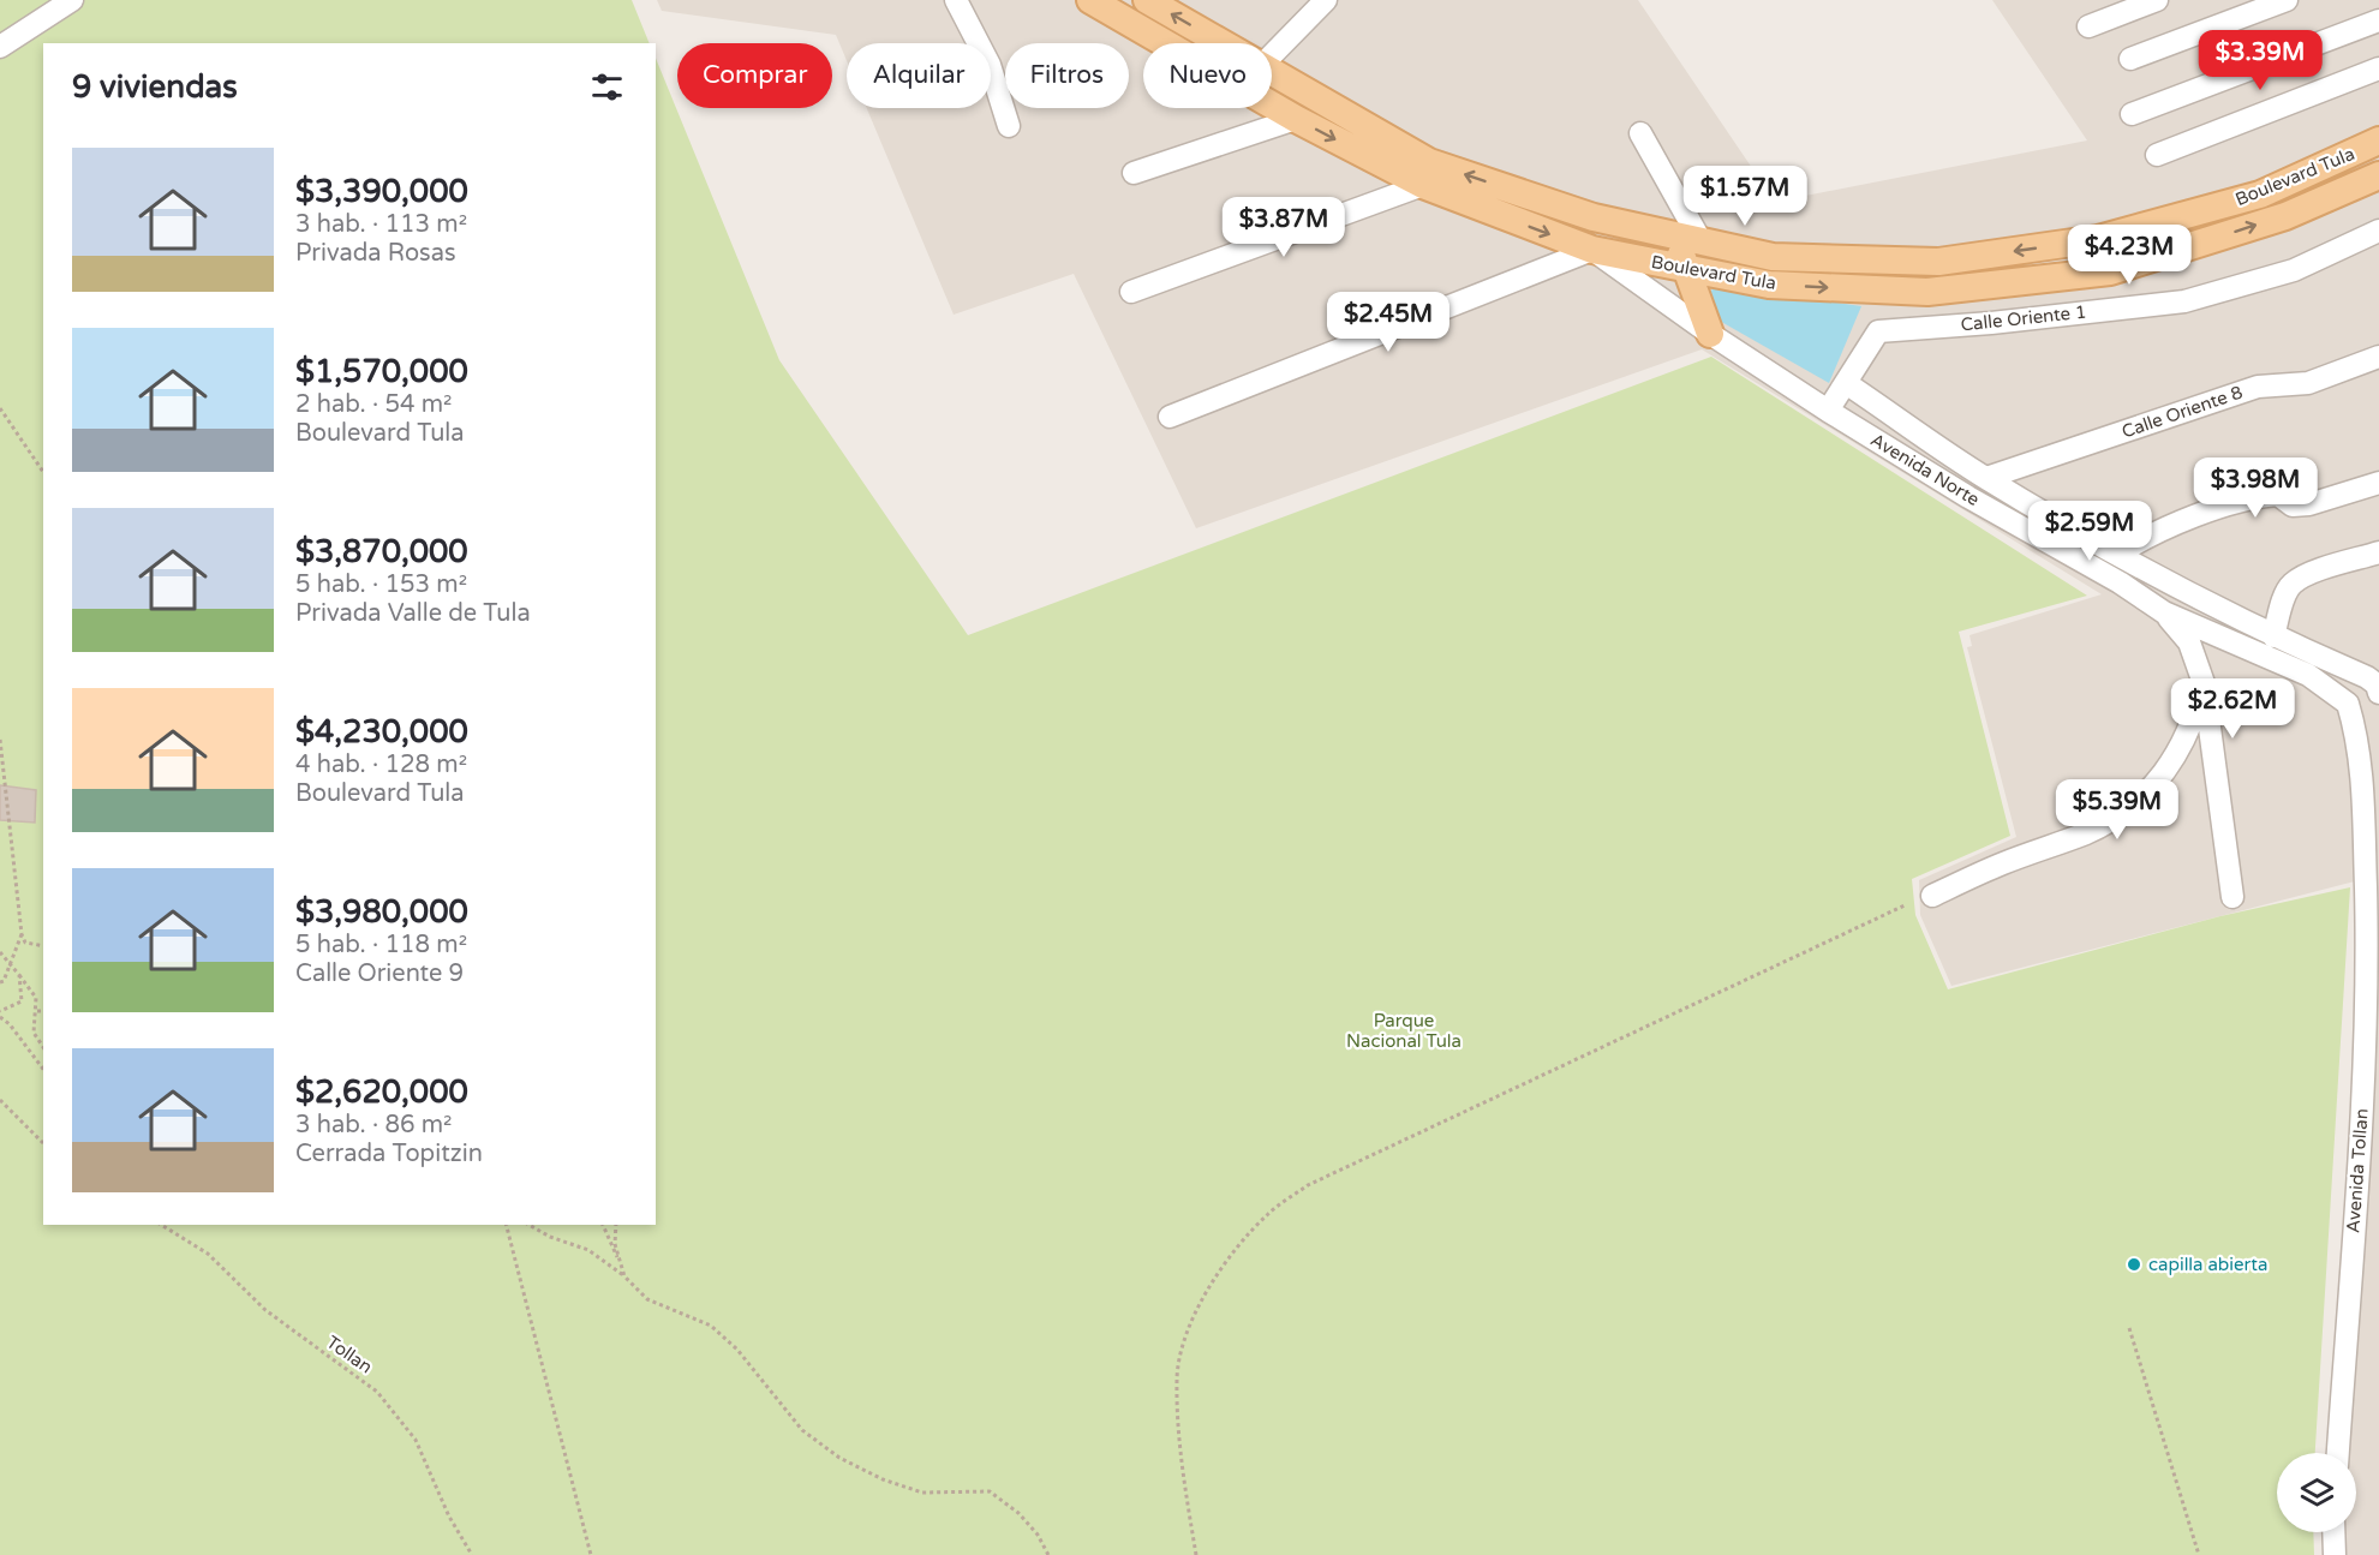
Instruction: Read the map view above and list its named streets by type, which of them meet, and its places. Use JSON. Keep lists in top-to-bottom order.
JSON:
{
  "streets": {
    "main road": ["Boulevard Tula"],
    "street": [
      "Calle Oriente 1",
      "Calle Oriente 8",
      "Avenida Norte",
      "Avenida Tollan"
    ],
    "path": ["Tollan"]
  },
  "crossings": [
    ["Boulevard Tula", "Avenida Norte"],
    ["Calle Oriente 1", "Avenida Norte"],
    ["Calle Oriente 8", "Avenida Norte"],
    ["Avenida Norte", "Avenida Tollan"]
  ],
  "parks": ["Parque Nacional Tula"],
  "places": ["capilla abierta"],
  "page": {
    "price": [
      "$3.39M",
      "$1.57M",
      "$3.87M",
      "$4.23M",
      "$2.45M",
      "$3.98M",
      "$2.59M",
      "$2.62M",
      "$5.39M"
    ],
    "chip": [
      "Comprar",
      "Alquilar",
      "Filtros",
      "Nuevo"
    ],
    "heading": "9 viviendas",
    "list": [
      {
        "name": "$3,390,000",
        "note": "3 hab. · 113 m² · Privada Rosas"
      },
      {
        "name": "$1,570,000",
        "note": "2 hab. · 54 m² · Boulevard Tula"
      },
      {
        "name": "$3,870,000",
        "note": "5 hab. · 153 m² · Privada Valle de Tula"
      },
      {
        "name": "$4,230,000",
        "note": "4 hab. · 128 m² · Boulevard Tula"
      },
      {
        "name": "$3,980,000",
        "note": "5 hab. · 118 m² · Calle Oriente 9"
      },
      {
        "name": "$2,620,000",
        "note": "3 hab. · 86 m² · Cerrada Topitzin"
      }
    ]
  }
}
